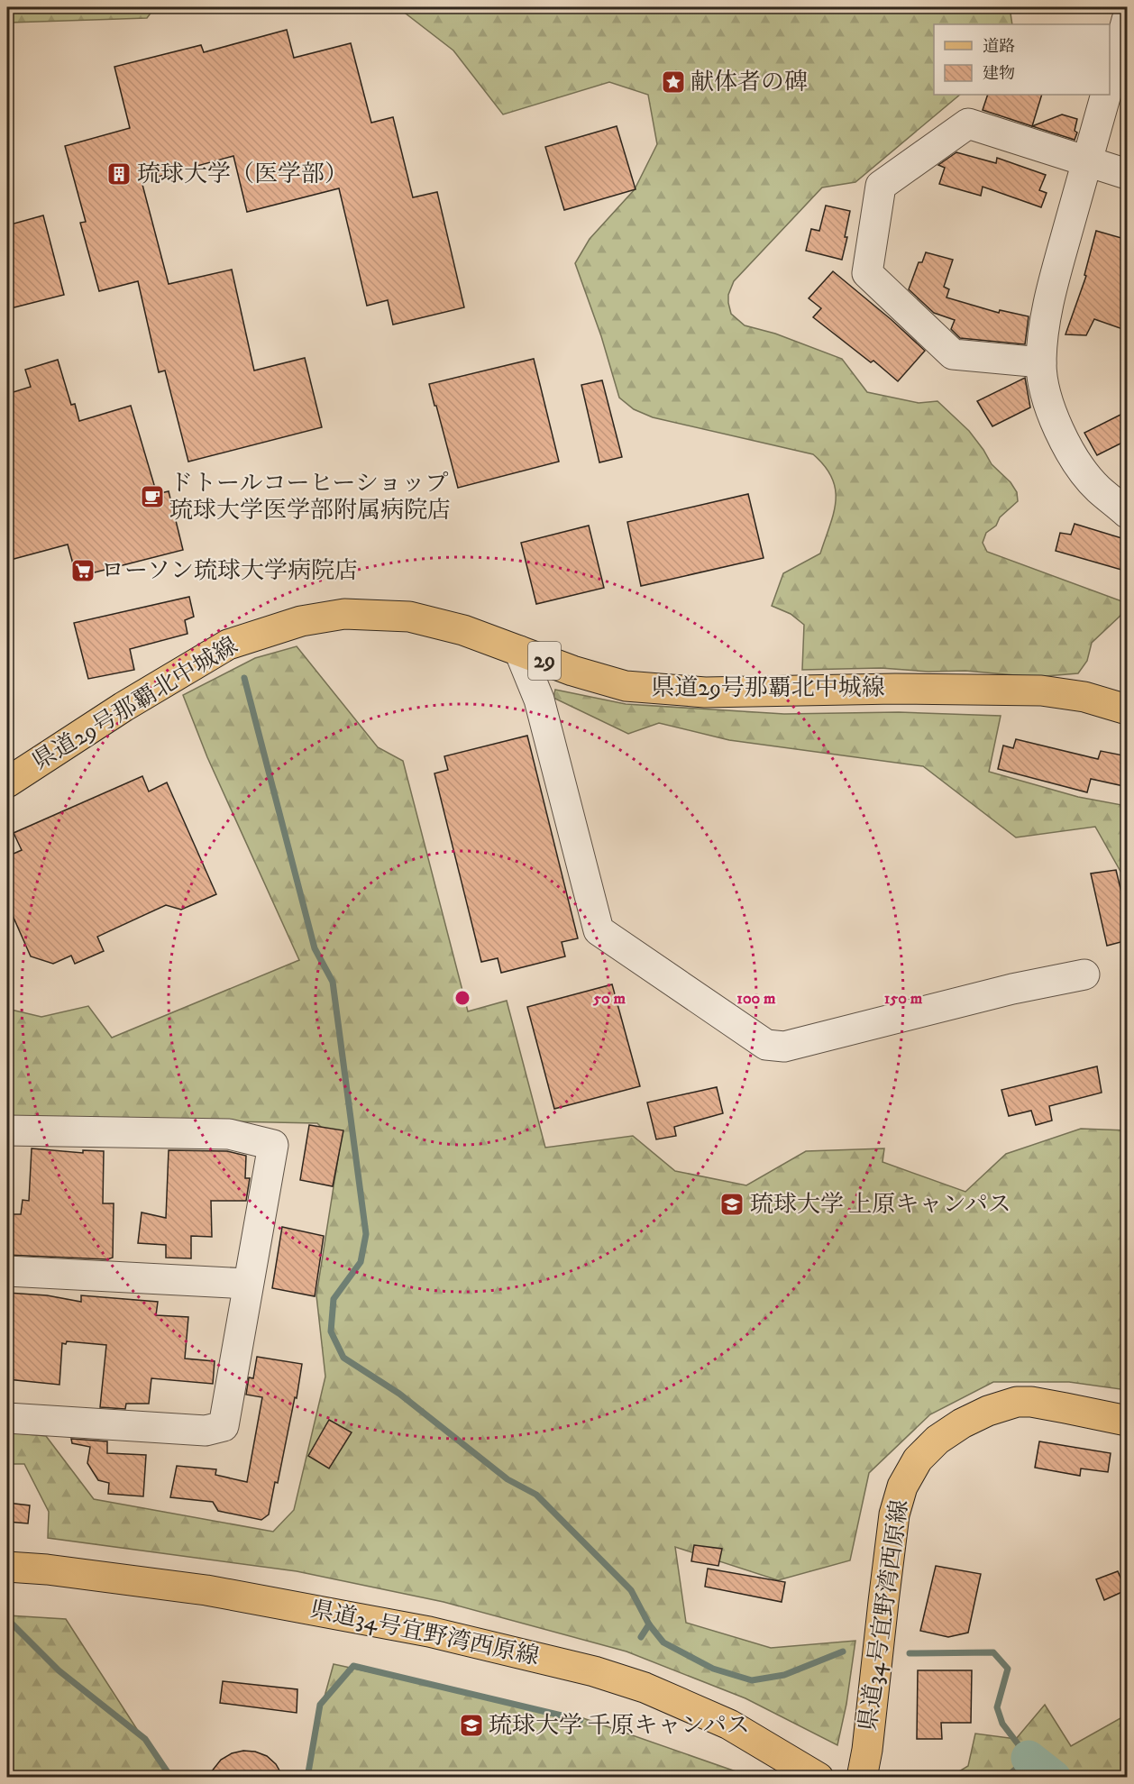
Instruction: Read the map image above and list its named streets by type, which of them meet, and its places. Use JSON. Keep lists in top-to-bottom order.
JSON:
{
  "streets": {
    "main road": ["29", "県道29号那覇北中城線", "県道34号宜野湾西原線"]
  },
  "places": {
    "place": ["献体者の碑"],
    "building": ["琉球大学（医学部）"],
    "cafe": ["ドトールコーヒーショップ 琉球大学医学部附属病院店"],
    "supermarket": ["ローソン琉球大学病院店"],
    "school or university": ["琉球大学 上原キャンパス", "琉球大学 千原キャンパス"]
  },
  "legend": ["道路", "建物"],
  "rings": ["50 m", "100 m", "150 m"]
}
